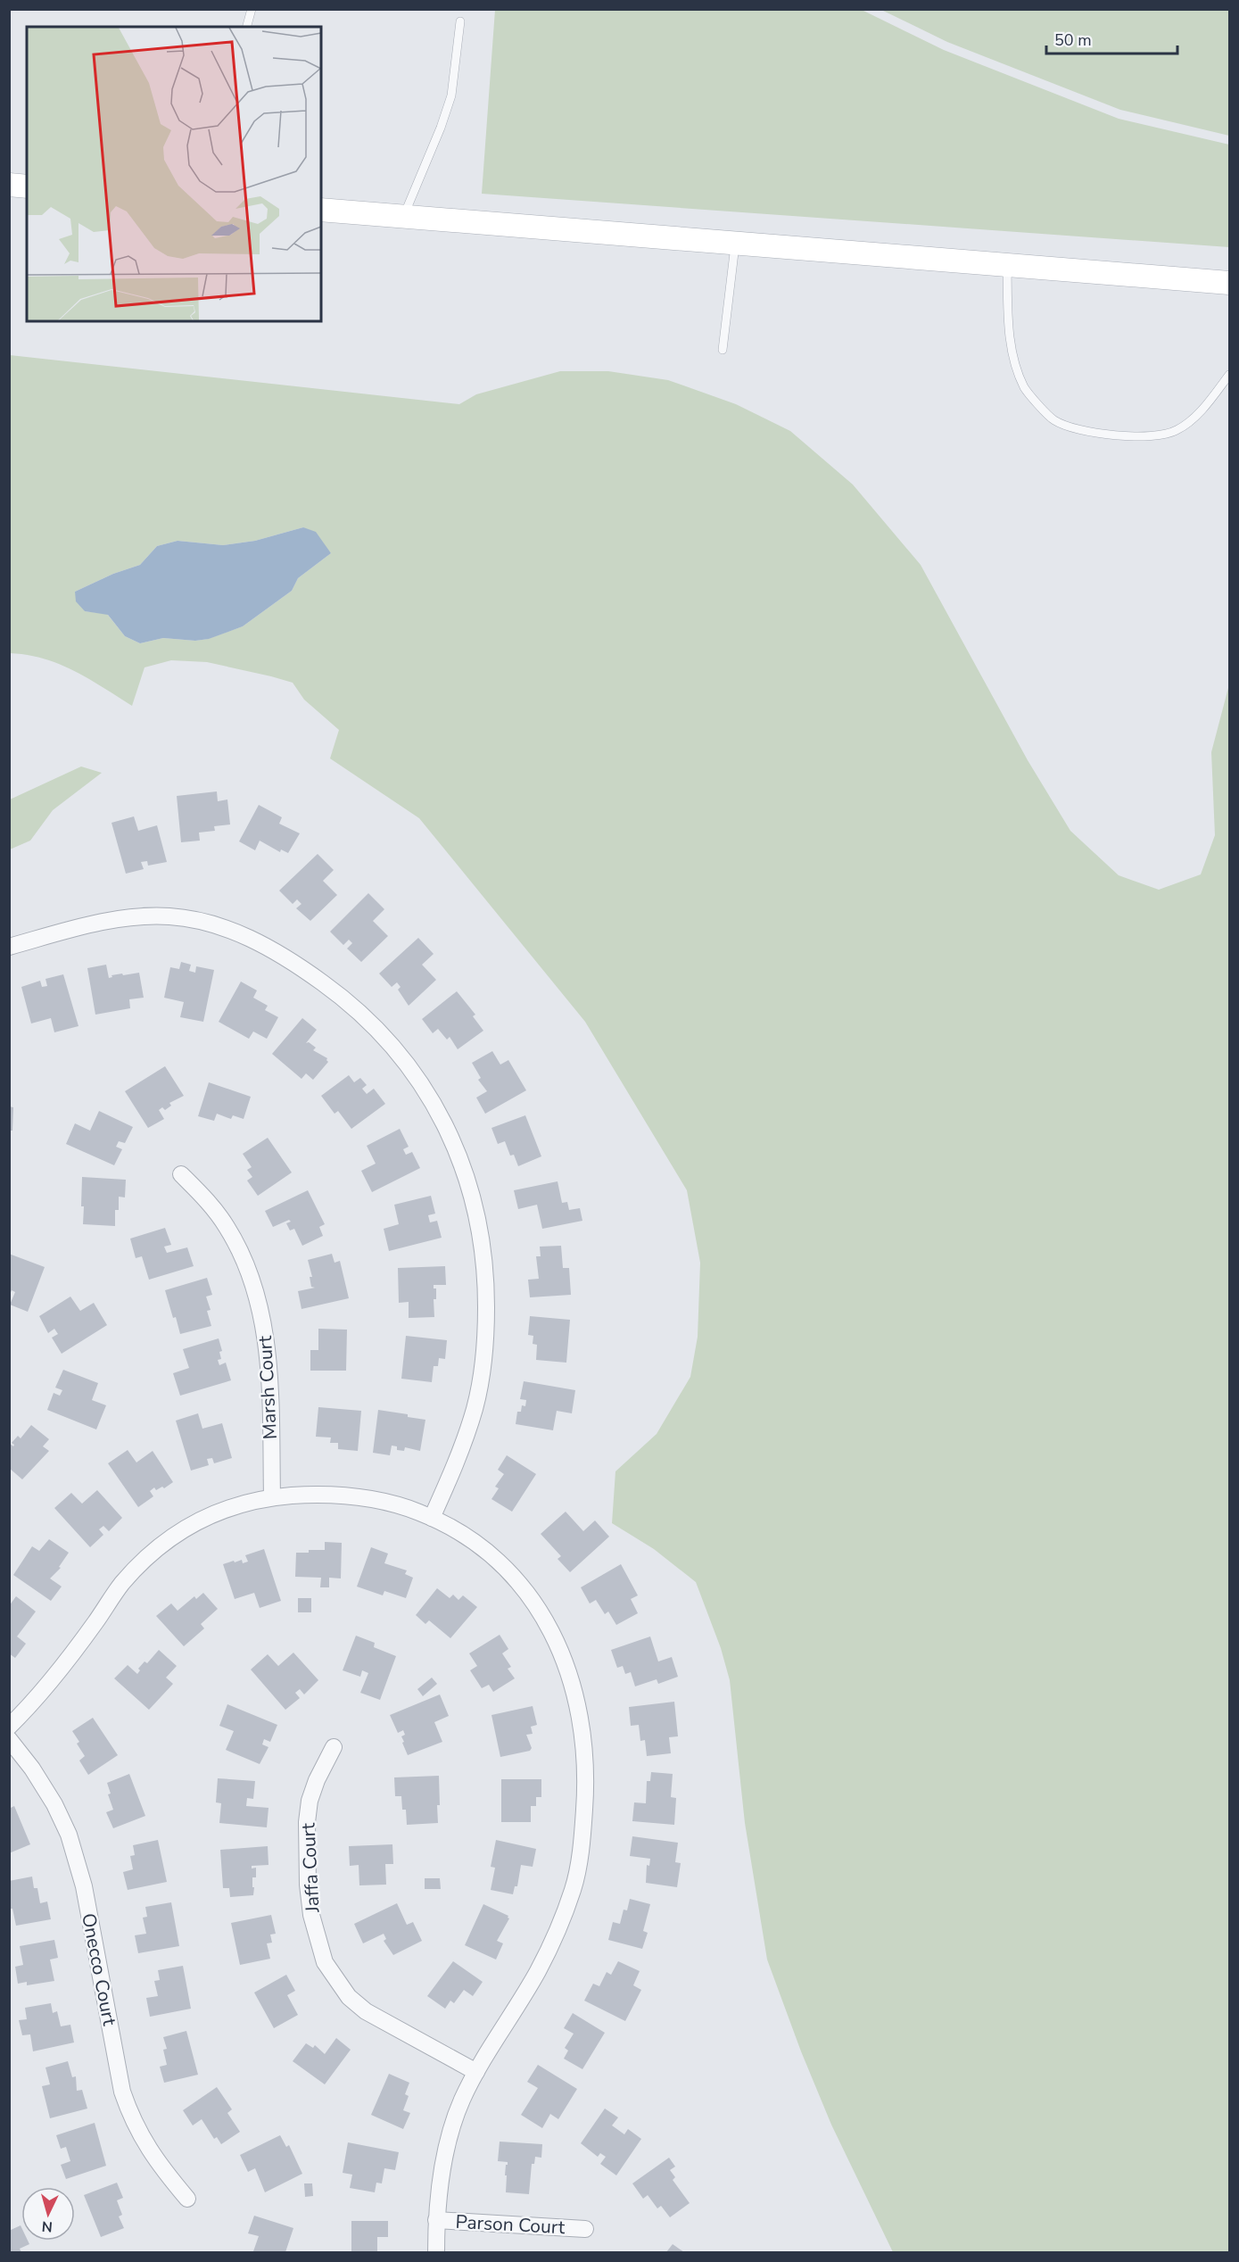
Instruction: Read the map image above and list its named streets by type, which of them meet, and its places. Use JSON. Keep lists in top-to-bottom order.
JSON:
{
  "streets": {
    "street": [
      "Marsh Court",
      "Jaffa Court",
      "Onecco Court",
      "Parson Court"
    ]
  },
  "scale_bar": "50 m",
  "north": "bottom"
}
